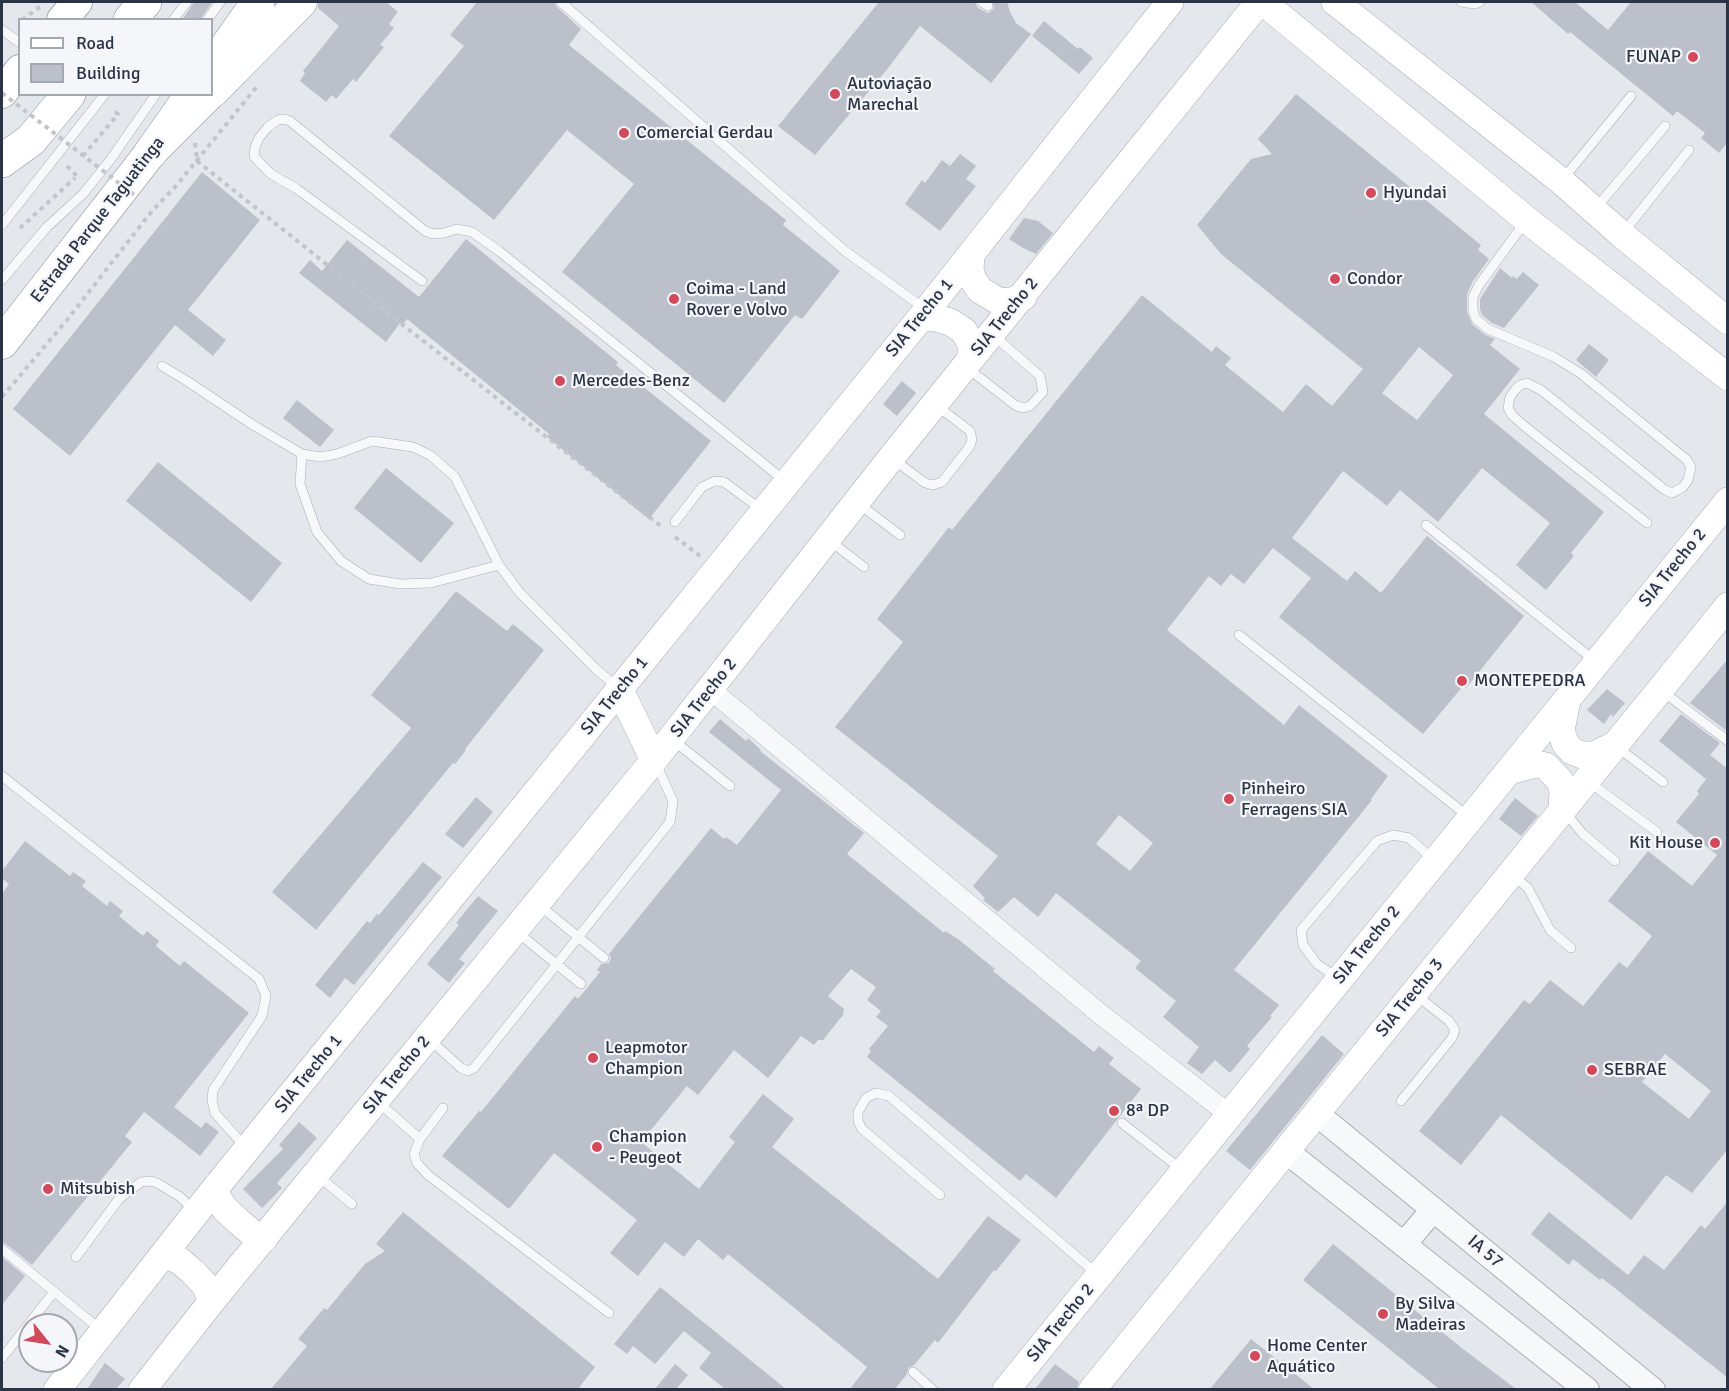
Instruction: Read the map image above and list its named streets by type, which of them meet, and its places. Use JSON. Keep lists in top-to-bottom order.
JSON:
{
  "streets": {
    "highway": ["Estrada Parque Taguatinga"],
    "main road": ["SIA Trecho 2", "SIA Trecho 1", "SIA Trecho 3"],
    "street": ["IA 57"]
  },
  "crossings": [
    ["SIA Trecho 3", "IA 57"]
  ],
  "places": [
    "FUNAP",
    "Autoviação Marechal",
    "Comercial Gerdau",
    "Hyundai",
    "Condor",
    "Coima - Land Rover e Volvo",
    "Mercedes-Benz",
    "MONTEPEDRA",
    "Pinheiro Ferragens SIA",
    "Kit House",
    "Leapmotor Champion",
    "SEBRAE",
    "8ª DP",
    "Champion - Peugeot",
    "Mitsubish",
    "By Silva Madeiras",
    "Home Center Aquático"
  ],
  "legend": ["Road", "Building"],
  "north": "bottom right"
}
